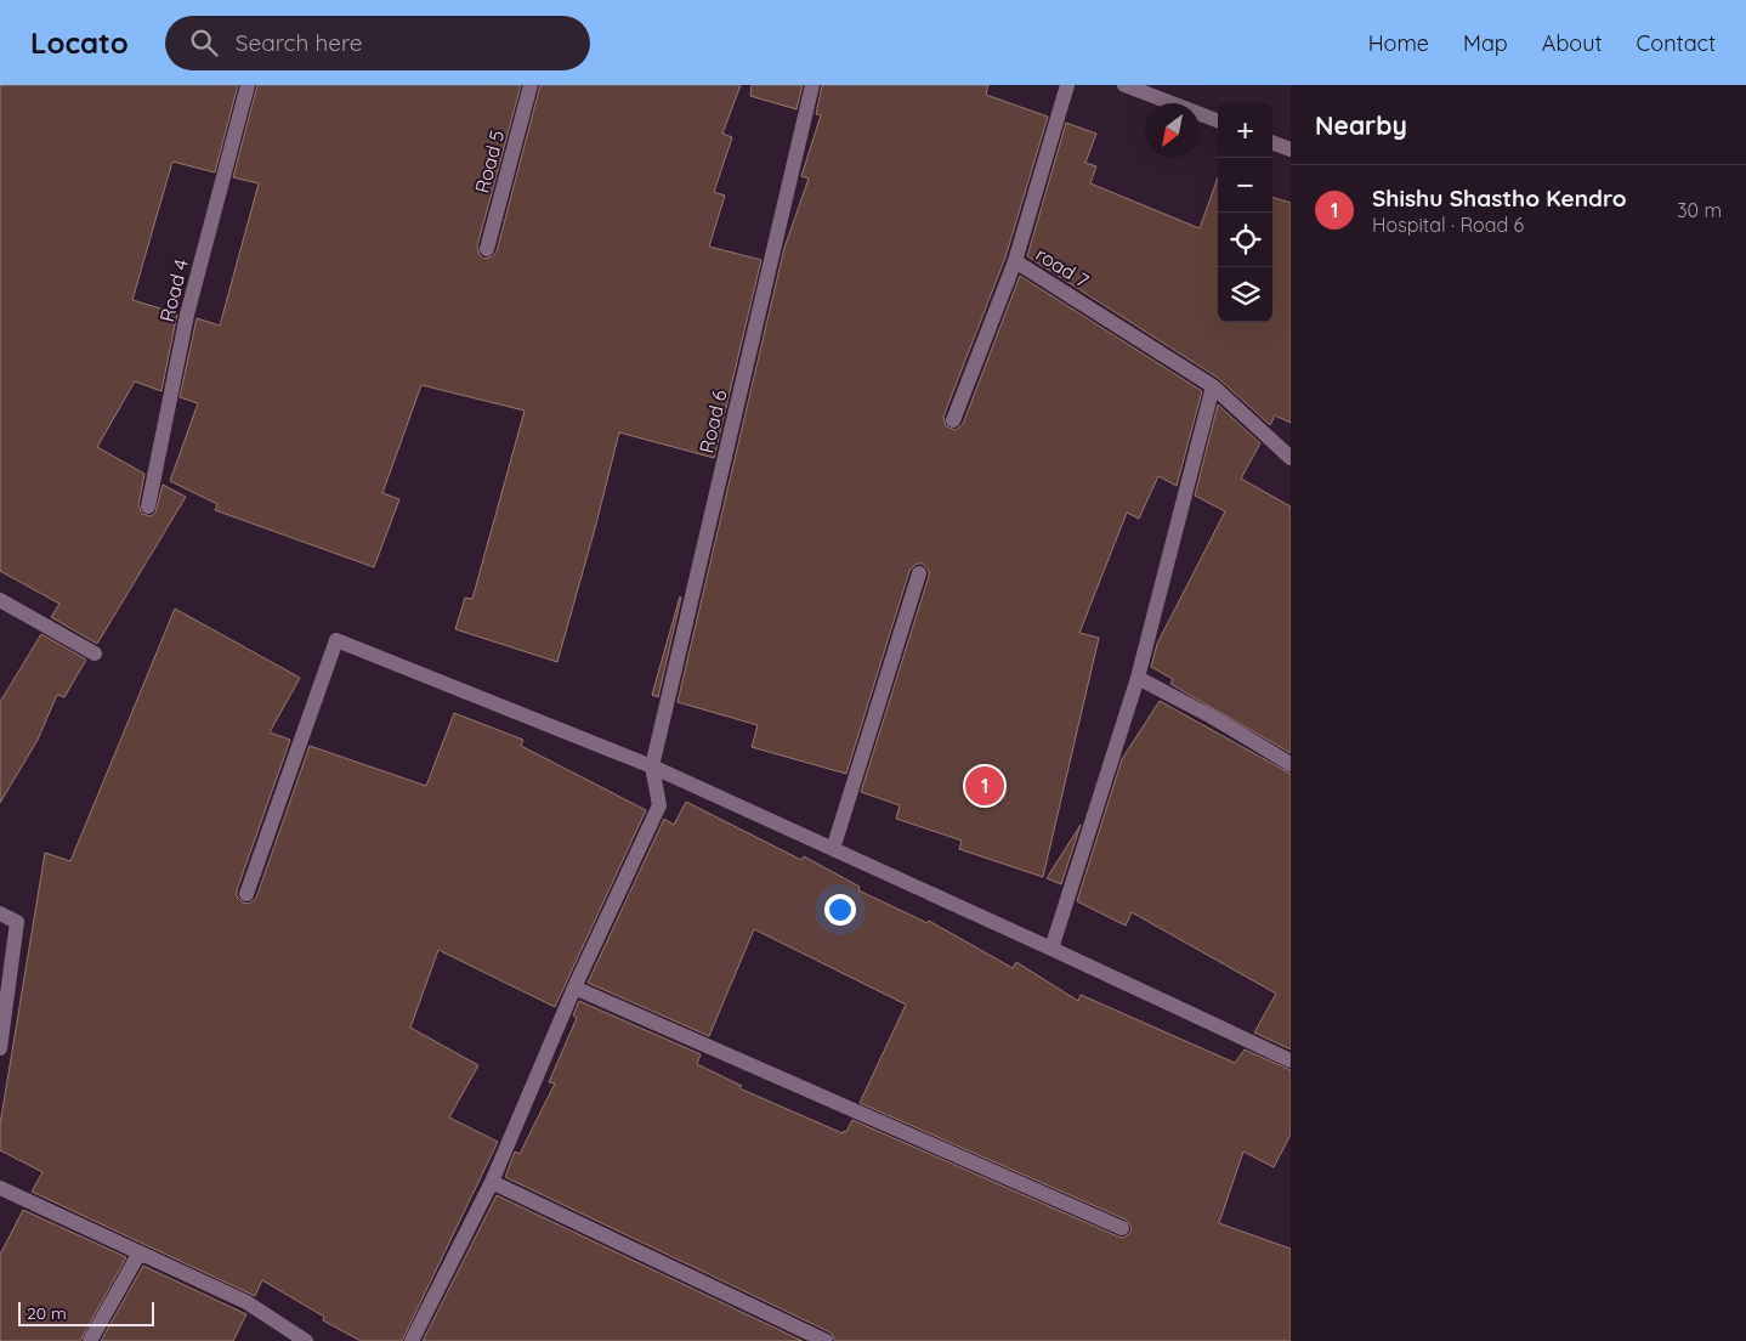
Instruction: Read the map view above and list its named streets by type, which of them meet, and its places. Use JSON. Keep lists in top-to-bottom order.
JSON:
{
  "streets": {
    "street": [
      "Road 5",
      "road 7",
      "Road 4",
      "Road 6"
    ]
  },
  "scale_bar": "20 m",
  "north": "bottom left",
  "page": {
    "header": "Locato",
    "search": "Search here",
    "nav": [
      "Home",
      "Map",
      "About",
      "Contact"
    ],
    "heading": "Nearby",
    "map_buttons": ["+", "−"],
    "list": [
      {
        "mark": "1",
        "name": "Shishu Shastho Kendro",
        "note": "Hospital · Road 6",
        "value": "30 m"
      }
    ],
    "pins": "1",
    "scale": "20 m"
  }
}
